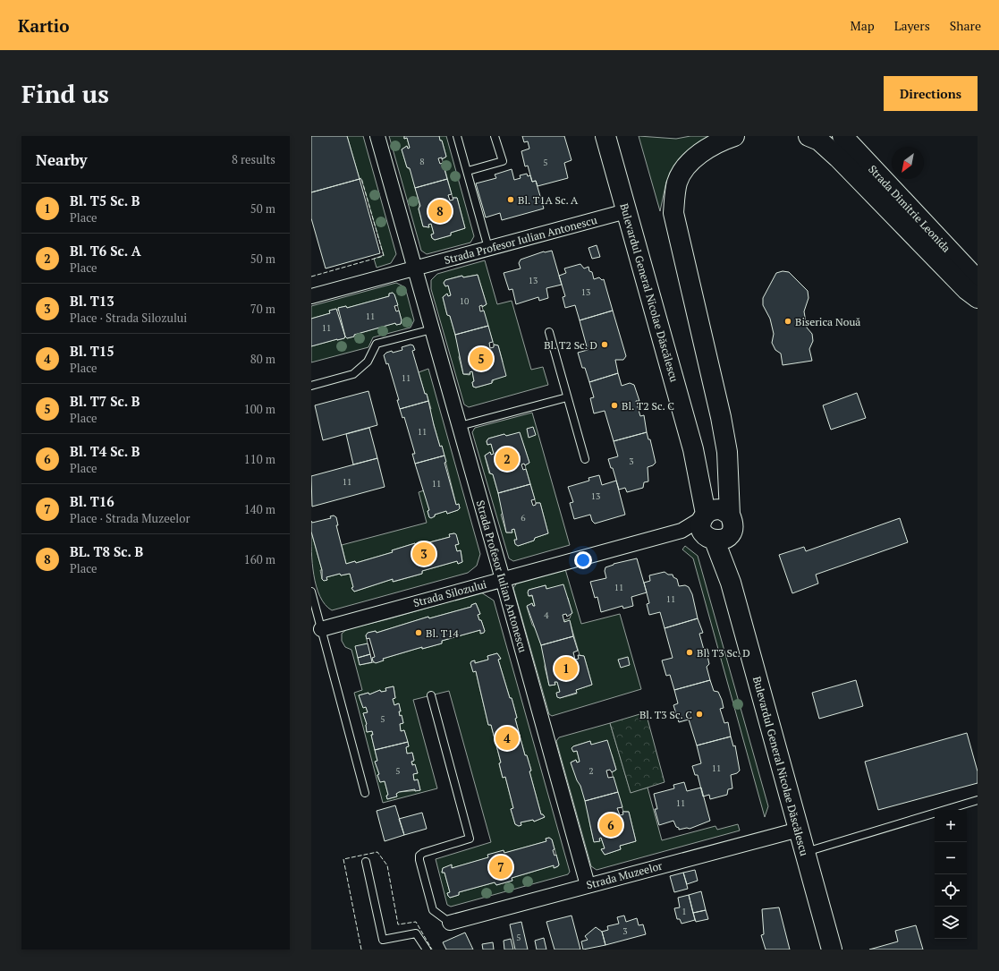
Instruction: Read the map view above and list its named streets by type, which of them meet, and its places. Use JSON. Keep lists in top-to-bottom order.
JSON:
{
  "streets": {
    "main road": ["Strada Dimitrie Leonida", "Bulevardul General Nicolae Dăscălescu"],
    "street": ["Strada Profesor Iulian Antonescu", "Strada Silozului", "Strada Muzeelor"]
  },
  "crossings": [
    ["Strada Profesor Iulian Antonescu", "Bulevardul General Nicolae Dăscălescu"],
    ["Strada Profesor Iulian Antonescu", "Strada Silozului"],
    ["Strada Profesor Iulian Antonescu", "Strada Muzeelor"],
    ["Bulevardul General Nicolae Dăscălescu", "Strada Silozului"],
    ["Bulevardul General Nicolae Dăscălescu", "Strada Muzeelor"]
  ],
  "places": [
    "Bl. T1A Sc. A",
    "Biserica Nouă",
    "Bl. T2 Sc. D",
    "Bl. T2 Sc. C",
    "Bl. T14",
    "Bl. T3 Sc. D",
    "Bl. T3 Sc. C"
  ],
  "house_numbers": [
    "8",
    "5",
    "13",
    "13",
    "10",
    "11",
    "11",
    "11",
    "11",
    "3",
    "11",
    "11",
    "13",
    "6",
    "11",
    "11",
    "4",
    "5",
    "11",
    "5",
    "2",
    "11",
    "1",
    "3",
    "5"
  ],
  "north": "bottom left",
  "page": {
    "header": "Kartio",
    "nav": ["Map", "Layers", "Share"],
    "buttons": "Directions",
    "title": "Find us",
    "heading": ["Nearby", "8 results"],
    "list": [
      {
        "mark": "1",
        "name": "Bl. T5 Sc. B",
        "note": "Place",
        "value": "50 m"
      },
      {
        "mark": "2",
        "name": "Bl. T6 Sc. A",
        "note": "Place",
        "value": "50 m"
      },
      {
        "mark": "3",
        "name": "Bl. T13",
        "note": "Place · Strada Silozului",
        "value": "70 m"
      },
      {
        "mark": "4",
        "name": "Bl. T15",
        "note": "Place",
        "value": "80 m"
      },
      {
        "mark": "5",
        "name": "Bl. T7 Sc. B",
        "note": "Place",
        "value": "100 m"
      },
      {
        "mark": "6",
        "name": "Bl. T4 Sc. B",
        "note": "Place",
        "value": "110 m"
      },
      {
        "mark": "7",
        "name": "Bl. T16",
        "note": "Place · Strada Muzeelor",
        "value": "140 m"
      },
      {
        "mark": "8",
        "name": "BL. T8 Sc. B",
        "note": "Place",
        "value": "160 m"
      }
    ],
    "pins": [
      "8",
      "5",
      "2",
      "3",
      "1",
      "4",
      "6",
      "7"
    ],
    "map_buttons": ["+", "−"]
  }
}
